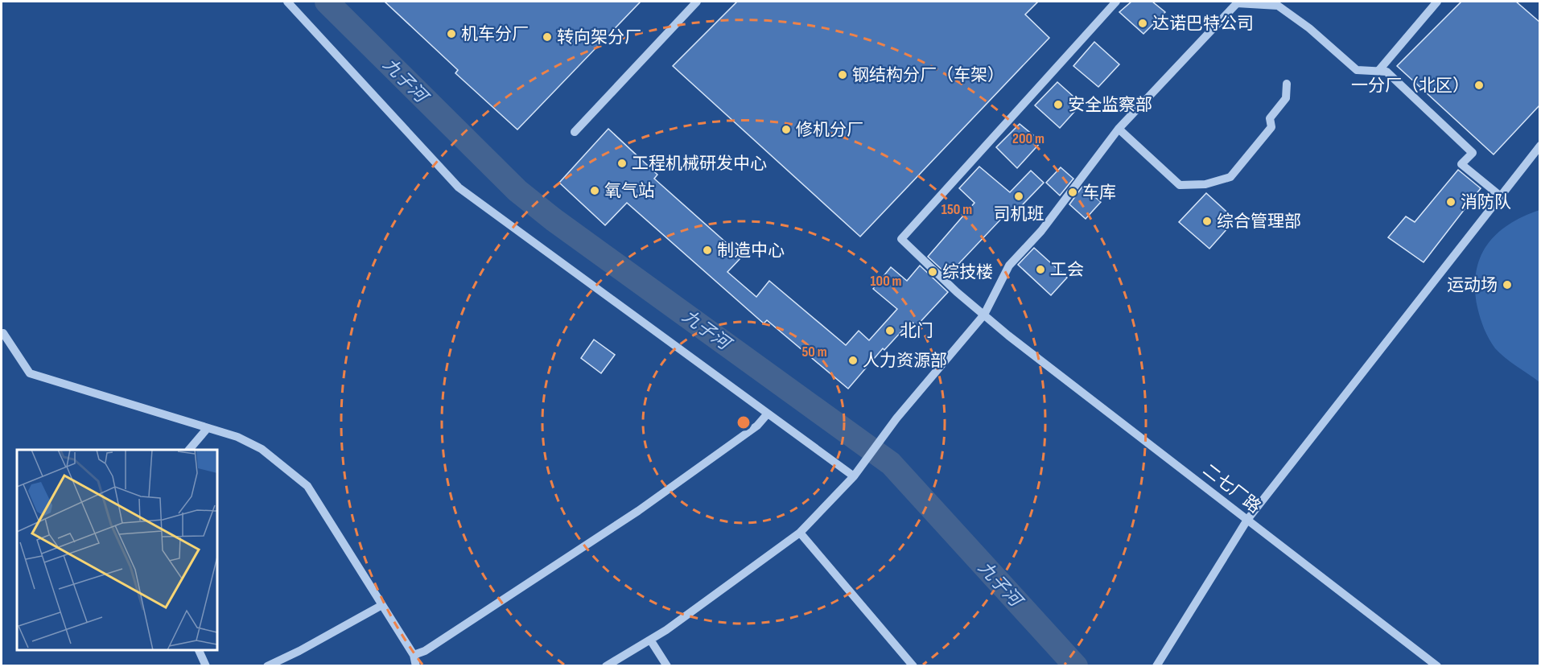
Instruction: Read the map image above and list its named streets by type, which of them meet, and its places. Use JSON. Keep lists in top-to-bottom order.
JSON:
{
  "streets": {
    "street": ["二七厂路"]
  },
  "water": ["九子河"],
  "places": [
    "达诺巴特公司",
    "机车分厂",
    "转向架分厂",
    "钢结构分厂（车架）",
    "一分厂（北区）",
    "安全监察部",
    "修机分厂",
    "工程机械研发中心",
    "氧气站",
    "车库",
    "司机班",
    "消防队",
    "综合管理部",
    "制造中心",
    "工会",
    "综技楼",
    "运动场",
    "北门",
    "人力资源部"
  ],
  "rings": [
    "200 m",
    "150 m",
    "100 m",
    "50 m"
  ]
}
